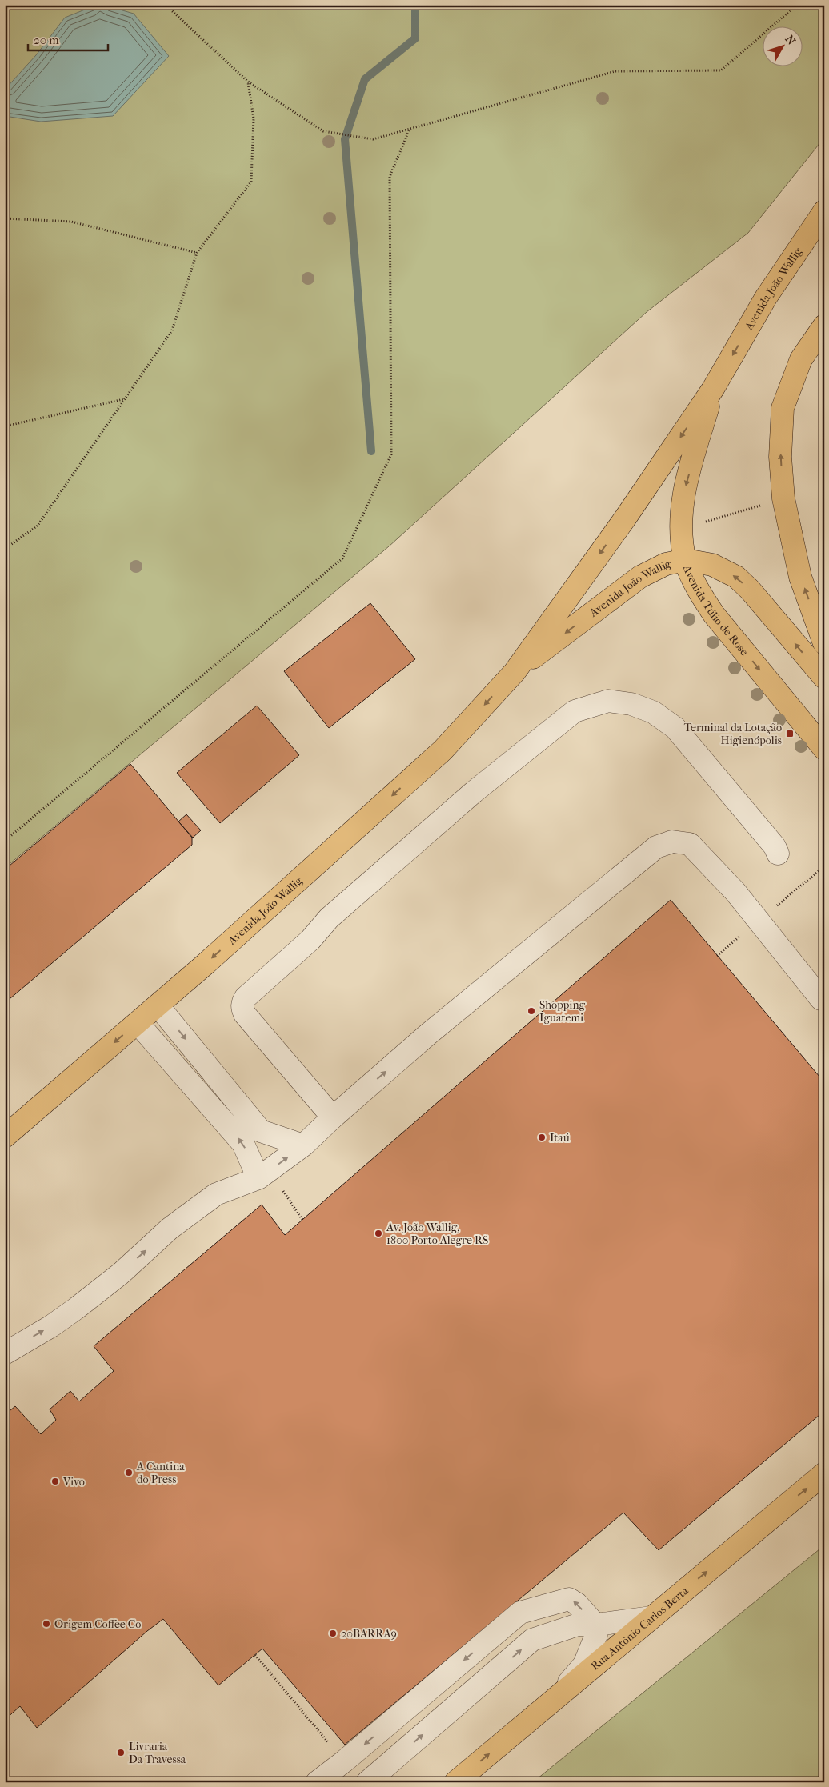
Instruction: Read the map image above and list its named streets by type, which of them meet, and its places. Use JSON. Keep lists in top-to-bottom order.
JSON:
{
  "streets": {
    "main road": ["Avenida João Wallig", "Avenida Túlio de Rose", "Rua Antônio Carlos Berta"]
  },
  "crossings": [
    ["Avenida João Wallig", "Avenida Túlio de Rose"]
  ],
  "one_way": ["Avenida João Wallig", "Rua Antônio Carlos Berta"],
  "places": {
    "transit": ["Terminal da Lotação Higienópolis"],
    "other": [
      "Shopping Iguatemi",
      "Itaú",
      "Av. João Wallig, 1800 Porto Alegre RS",
      "A Cantina do Press",
      "Vivo",
      "Origem Coffee Co",
      "20BARRA9",
      "Livraria Da Travessa"
    ]
  },
  "scale_bar": "20 m",
  "north": "top right"
}
